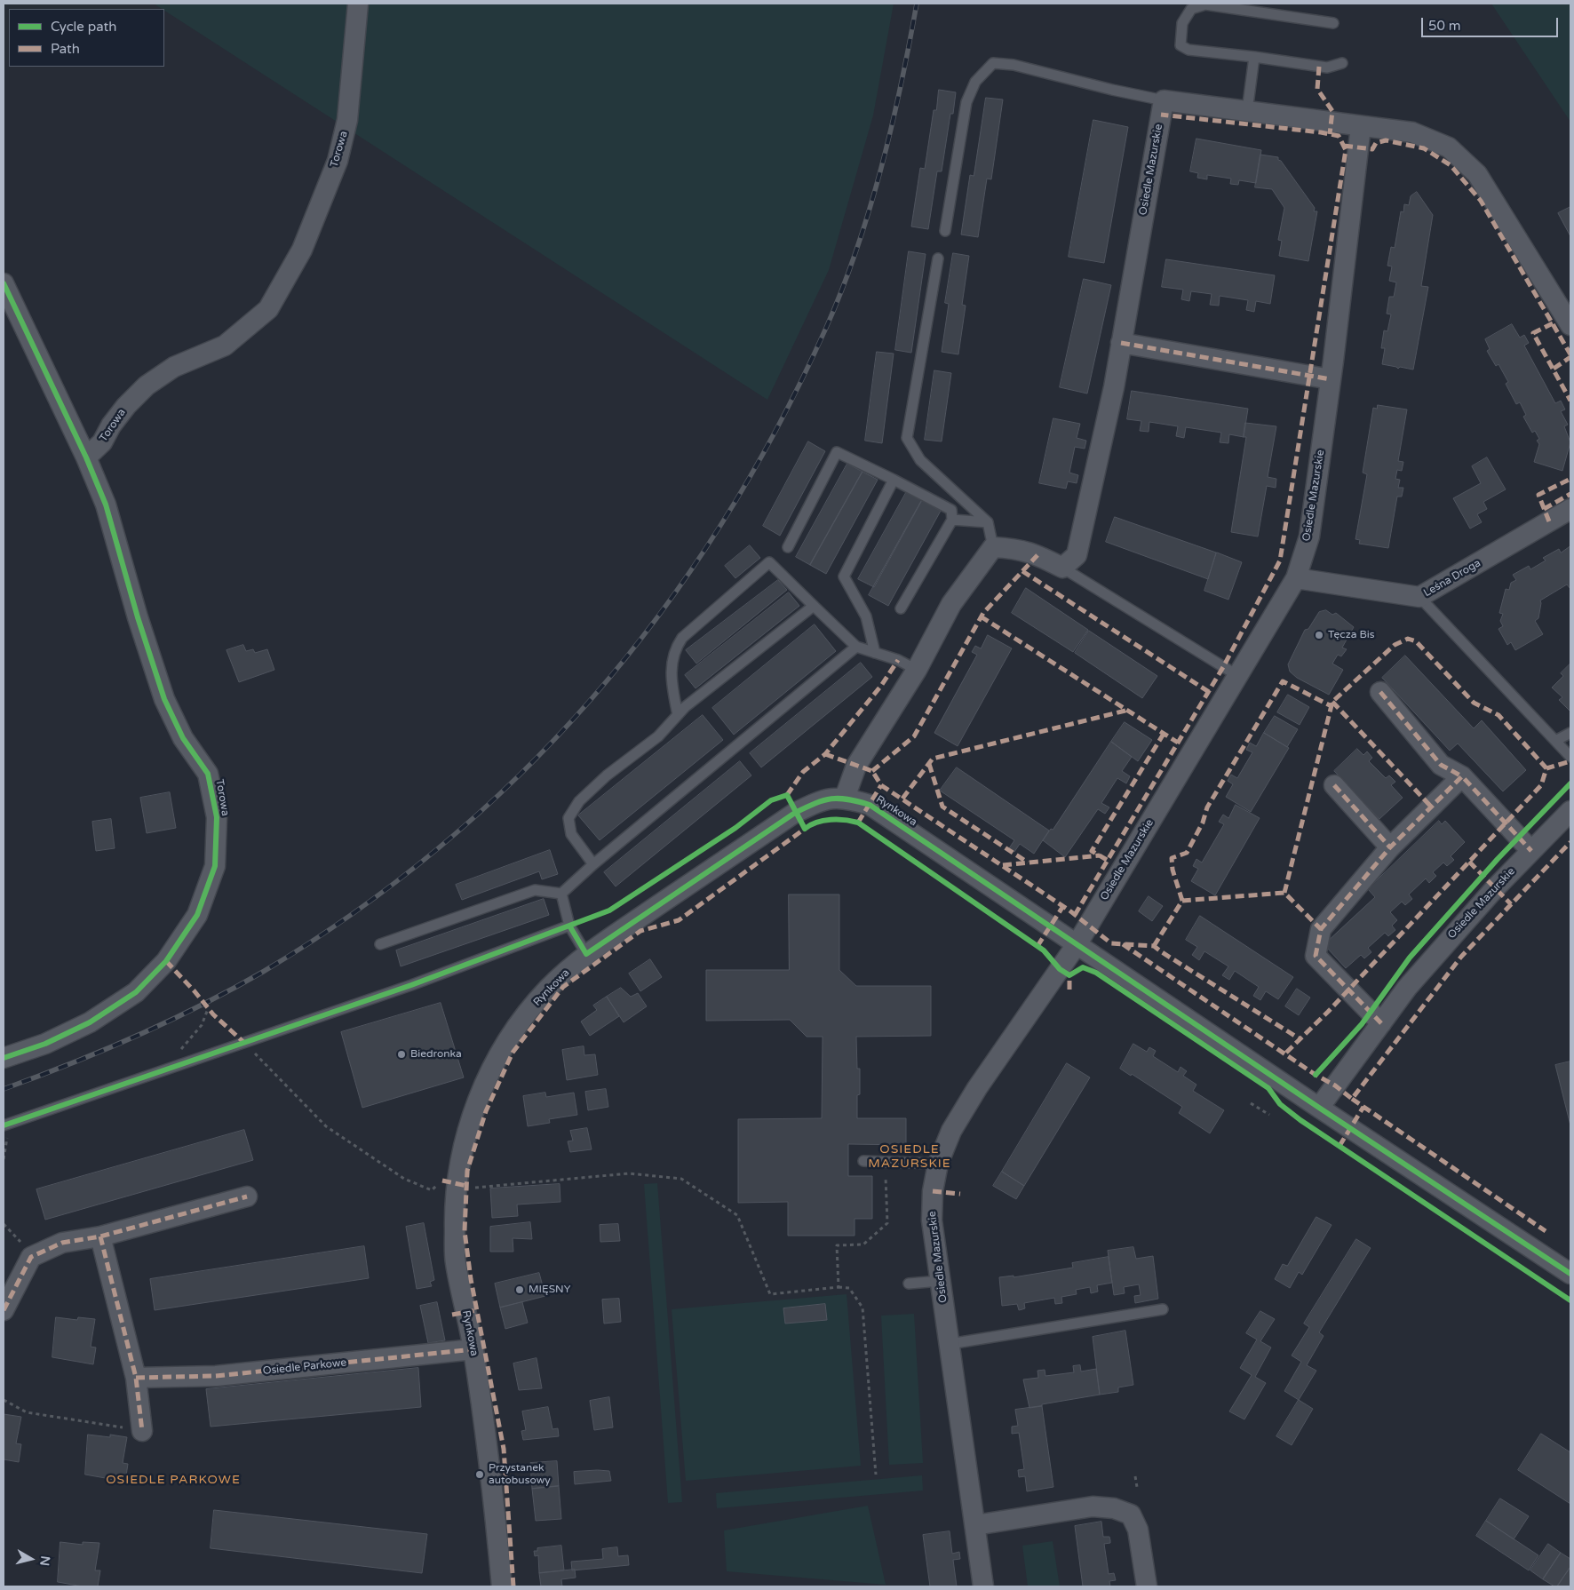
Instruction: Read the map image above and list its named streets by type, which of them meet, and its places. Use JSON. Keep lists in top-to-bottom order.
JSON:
{
  "streets": {
    "street": [
      "Torowa",
      "Osiedle Mazurskie",
      "Leśna Droga",
      "Rynkowa",
      "Osiedle Parkowe"
    ]
  },
  "crossings": [
    ["Osiedle Mazurskie", "Leśna Droga"],
    ["Osiedle Mazurskie", "Rynkowa"],
    ["Rynkowa", "Osiedle Parkowe"]
  ],
  "districts": ["OSIEDLE MAZURSKIE", "OSIEDLE PARKOWE"],
  "places": [
    "Tęcza Bis",
    "Biedronka",
    "MIĘSNY",
    "Przystanek autobusowy"
  ],
  "legend": ["Cycle path", "Path"],
  "scale_bar": "50 m",
  "north": "right"
}
